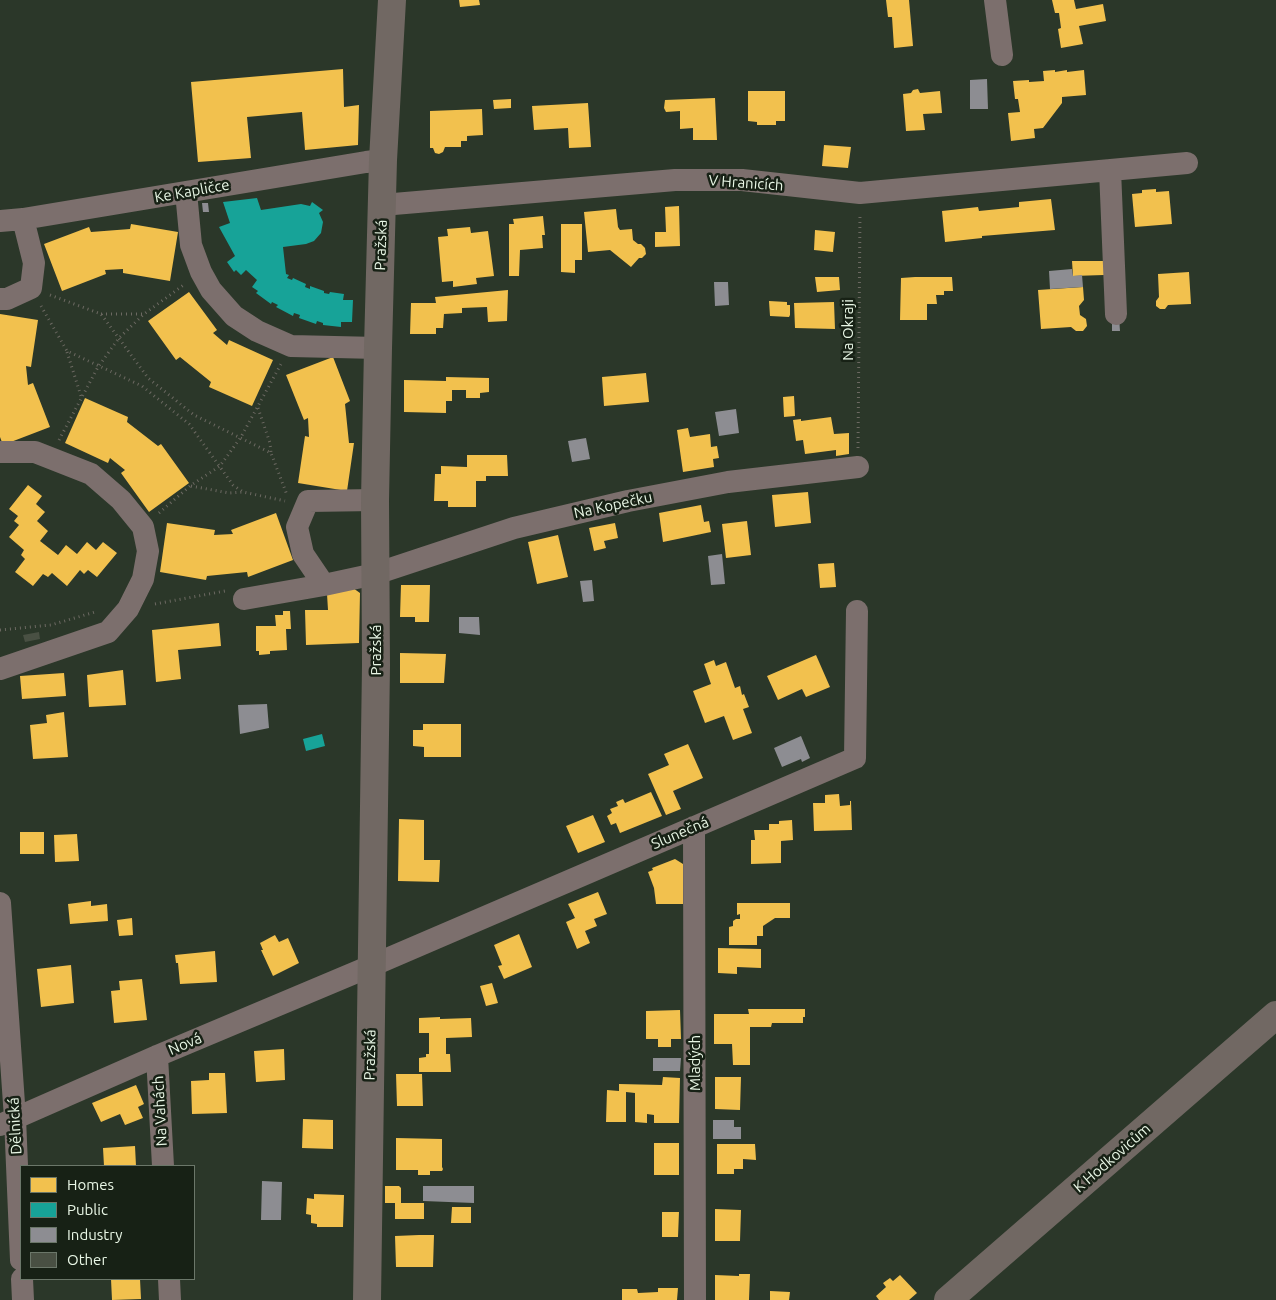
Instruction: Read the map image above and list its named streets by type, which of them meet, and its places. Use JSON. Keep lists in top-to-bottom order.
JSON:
{
  "streets": {
    "street": [
      "V Hranicích",
      "Ke Kapličce",
      "Pražská",
      "Na Kopečku",
      "Slunečná",
      "Nová",
      "Mladých",
      "Na Vahách",
      "Dělnická",
      "K Hodkovicům"
    ],
    "path": ["Na Okraji"]
  },
  "crossings": [
    ["V Hranicích", "Pražská"],
    ["V Hranicích", "Na Okraji"],
    ["Ke Kapličce", "Pražská"],
    ["Pražská", "Na Kopečku"],
    ["Pražská", "Slunečná"],
    ["Pražská", "Nová"],
    ["Na Okraji", "Na Kopečku"],
    ["Slunečná", "Nová"],
    ["Slunečná", "Mladých"],
    ["Nová", "Na Vahách"],
    ["Nová", "Dělnická"]
  ],
  "legend": [
    "Homes",
    "Public",
    "Industry",
    "Other"
  ]
}
